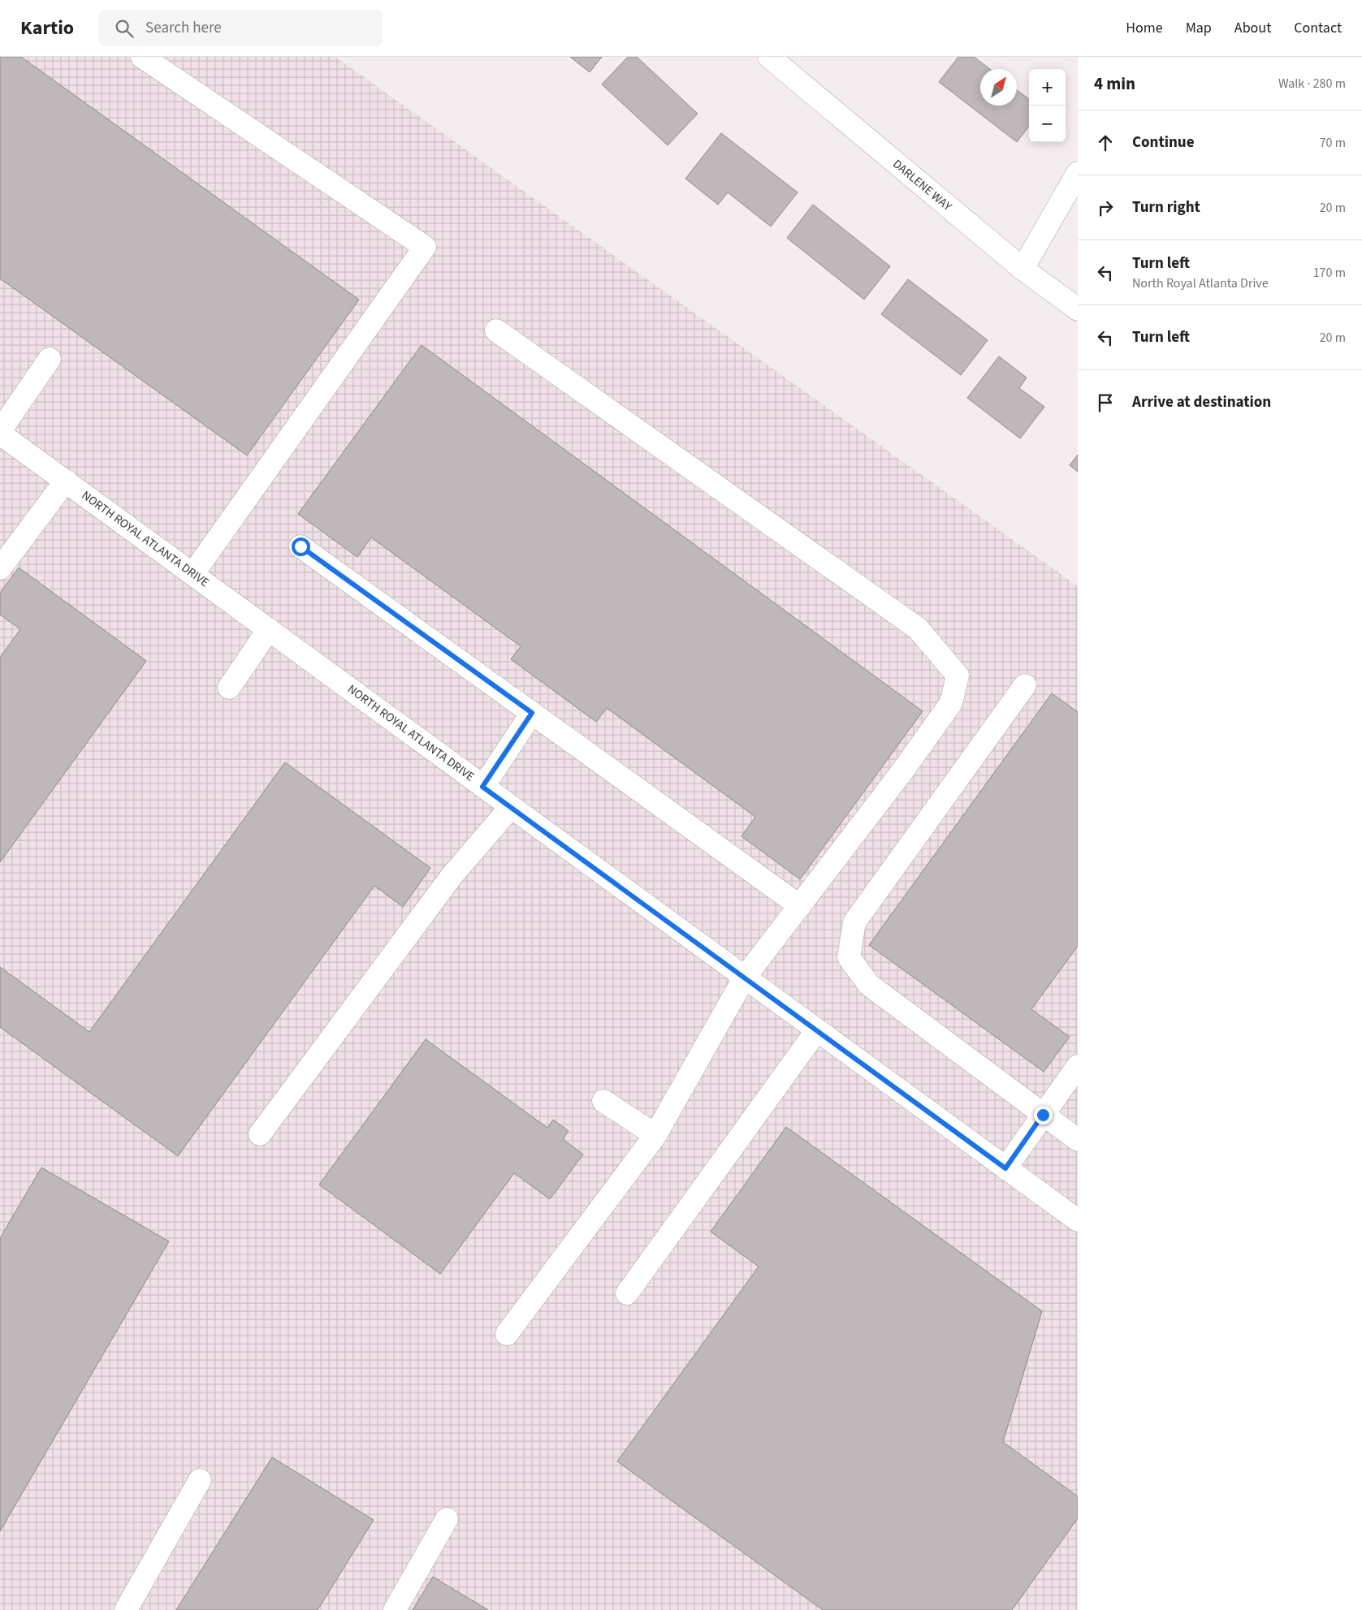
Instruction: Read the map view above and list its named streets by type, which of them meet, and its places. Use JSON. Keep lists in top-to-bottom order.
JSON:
{
  "streets": {
    "street": ["DARLENE WAY", "NORTH ROYAL ATLANTA DRIVE"]
  },
  "north": "top right",
  "page": {
    "header": "Kartio",
    "search": "Search here",
    "nav": [
      "Home",
      "Map",
      "About",
      "Contact"
    ],
    "heading": ["4 min", "Walk · 280 m"],
    "map_buttons": ["+", "−"],
    "list": [
      ["Continue", "70 m"],
      ["Turn right", "20 m"],
      ["Turn left", "North Royal Atlanta Drive", "170 m"],
      ["Turn left", "20 m"],
      "Arrive at destination"
    ]
  }
}
